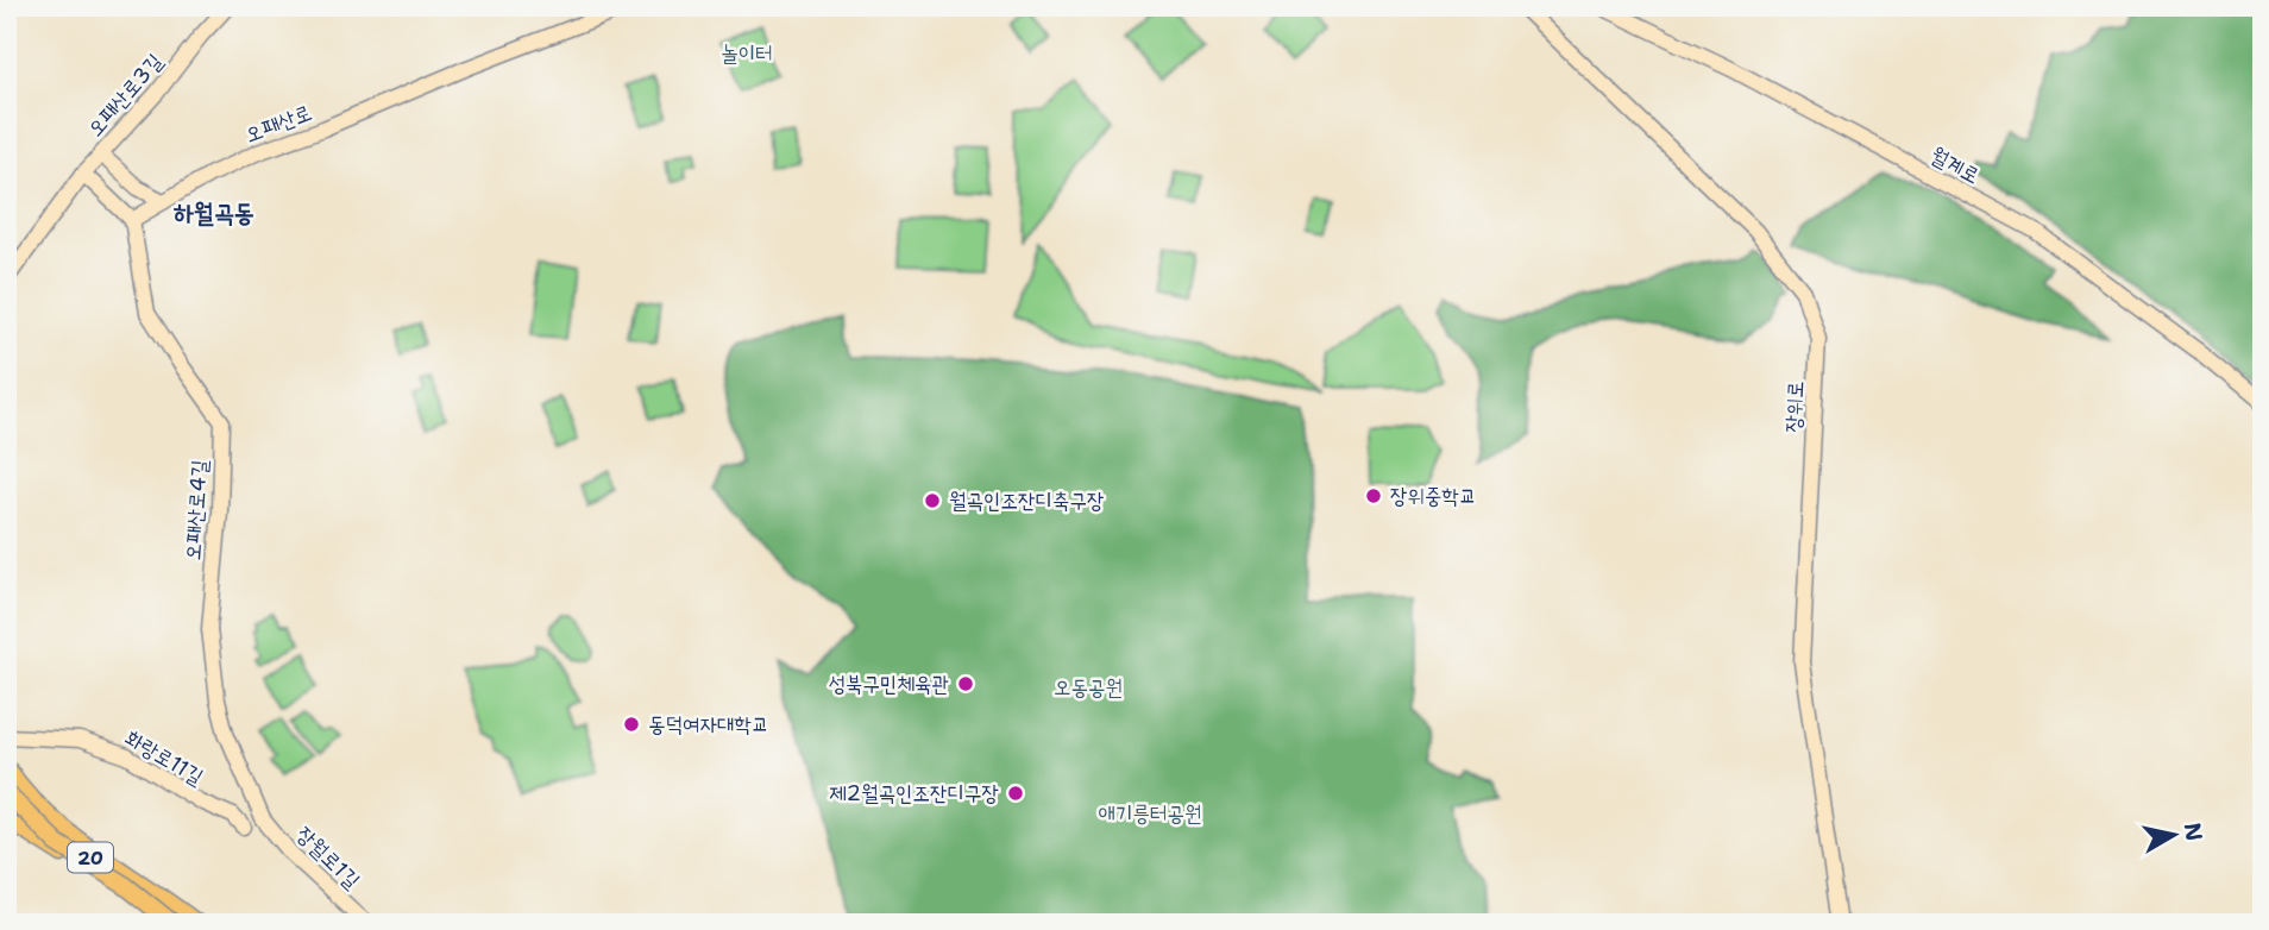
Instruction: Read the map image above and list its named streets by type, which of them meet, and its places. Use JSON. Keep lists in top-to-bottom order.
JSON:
{
  "streets": {
    "main road": ["20"],
    "street": [
      "오패산로3길",
      "오패산로",
      "월계로",
      "장위로",
      "오패산로4길",
      "화랑로11길",
      "장월로1길"
    ]
  },
  "crossings": [
    ["오패산로", "오패산로4길"],
    ["오패산로4길", "장월로1길"]
  ],
  "districts": ["하월곡동"],
  "parks": ["놀이터", "오동공원", "애기릉터공원"],
  "places": [
    "장위중학교",
    "월곡인조잔디축구장",
    "성북구민체육관",
    "동덕여자대학교",
    "제2월곡인조잔디구장"
  ],
  "north": "right"
}
